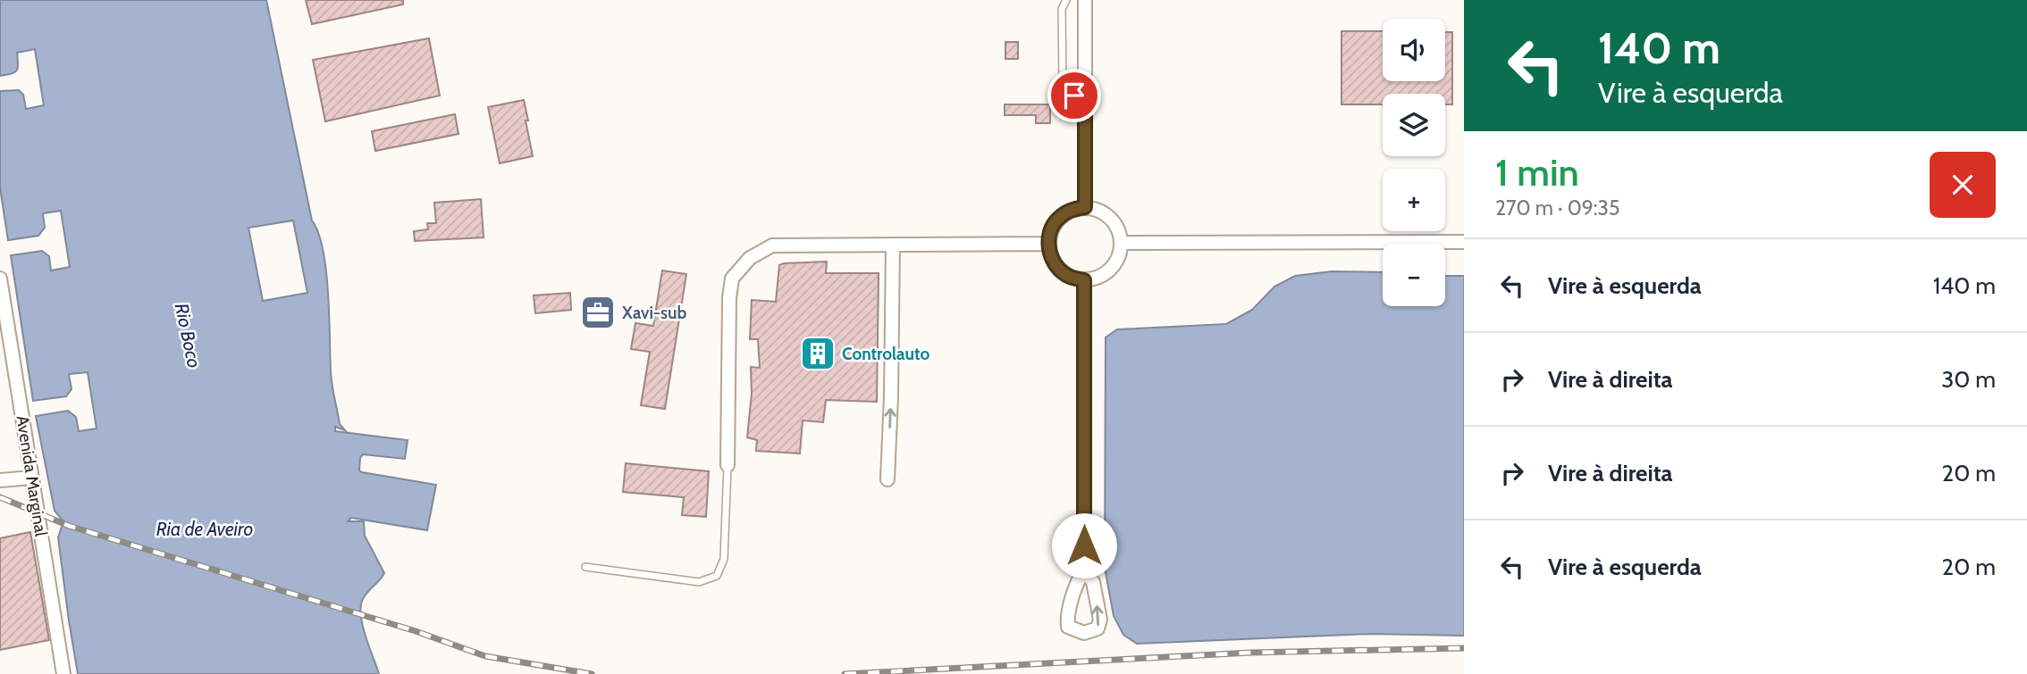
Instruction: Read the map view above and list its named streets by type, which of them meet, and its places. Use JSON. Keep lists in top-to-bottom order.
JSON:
{
  "streets": {
    "street": ["Avenida Marginal"]
  },
  "water": ["Rio Boco", "Ria de Aveiro"],
  "places": {
    "office": ["Xavi-sub"],
    "building": ["Controlauto"]
  },
  "page": {
    "turn": ["140 m", "Vire à esquerda"],
    "map_buttons": ["+", "−"],
    "heading": ["1 min", "270 m · 09:35"],
    "list": [
      {
        "name": "Vire à esquerda",
        "value": "140 m"
      },
      {
        "name": "Vire à direita",
        "value": "30 m"
      },
      {
        "name": "Vire à direita",
        "value": "20 m"
      },
      {
        "name": "Vire à esquerda",
        "value": "20 m"
      }
    ]
  }
}
